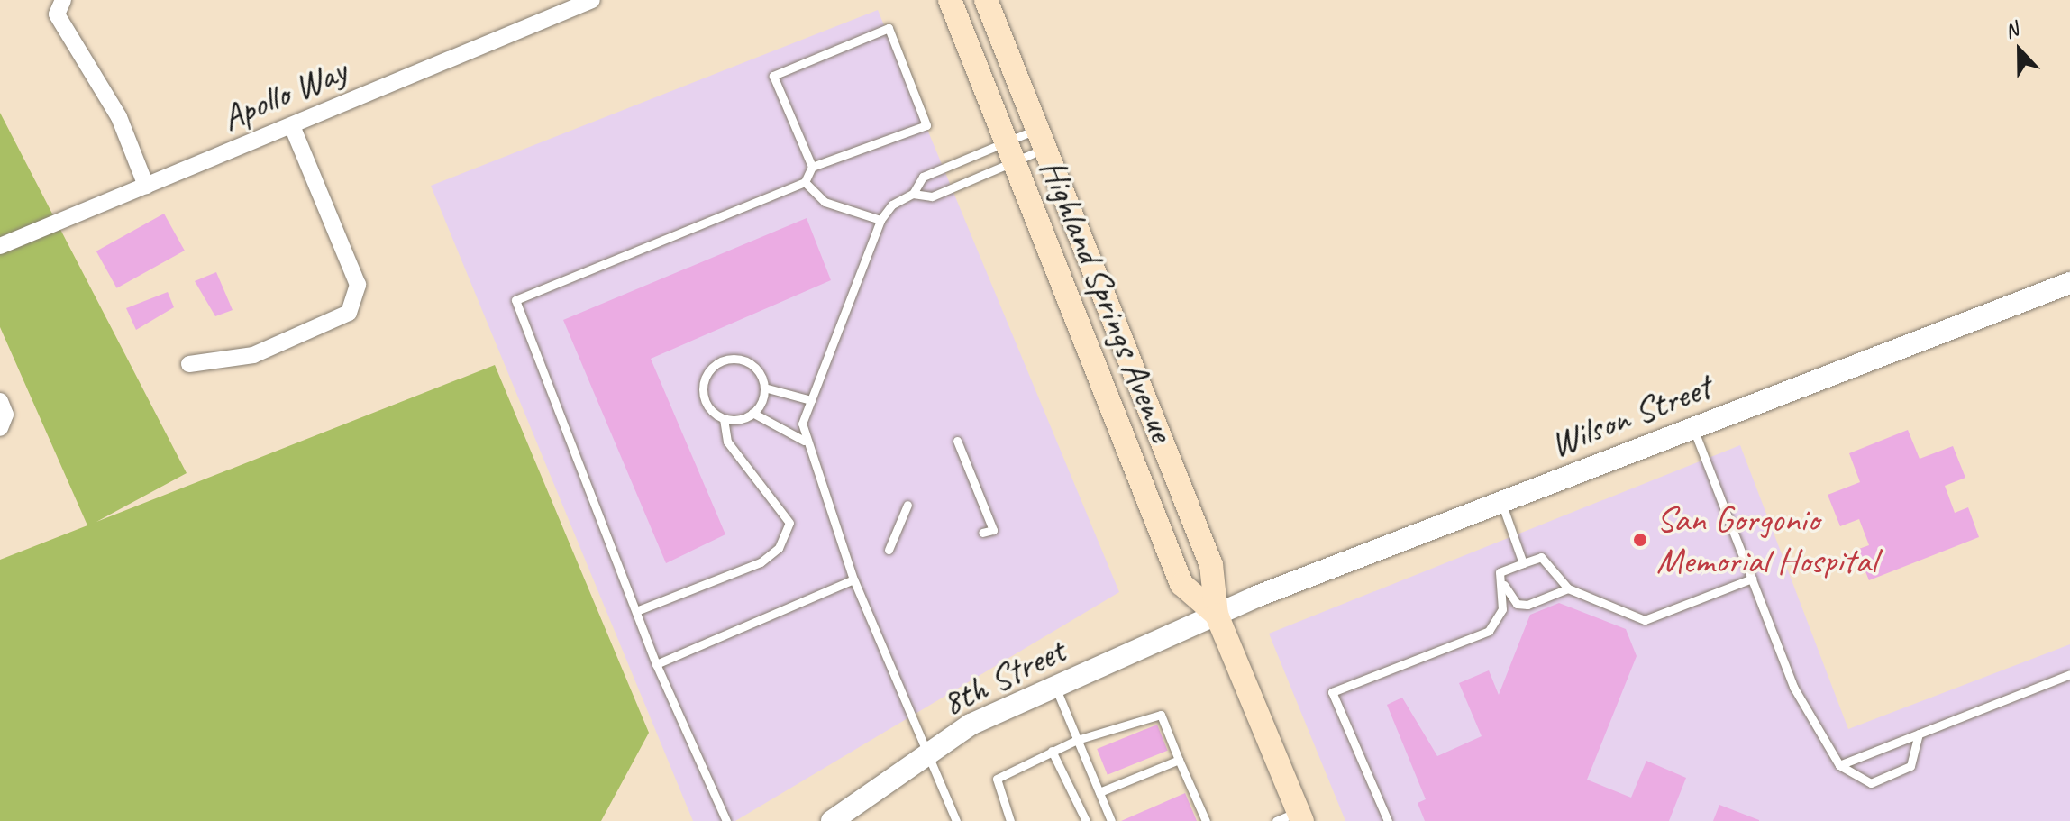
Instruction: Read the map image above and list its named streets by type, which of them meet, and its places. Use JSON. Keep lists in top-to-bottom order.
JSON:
{
  "streets": {
    "main road": ["Highland Springs Avenue"],
    "street": ["Apollo Way", "Wilson Street", "8th Street"]
  },
  "crossings": [
    ["Highland Springs Avenue", "Wilson Street"],
    ["Highland Springs Avenue", "8th Street"],
    ["Wilson Street", "8th Street"]
  ],
  "places": ["San Gorgonio Memorial Hospital"],
  "north": "top"
}
